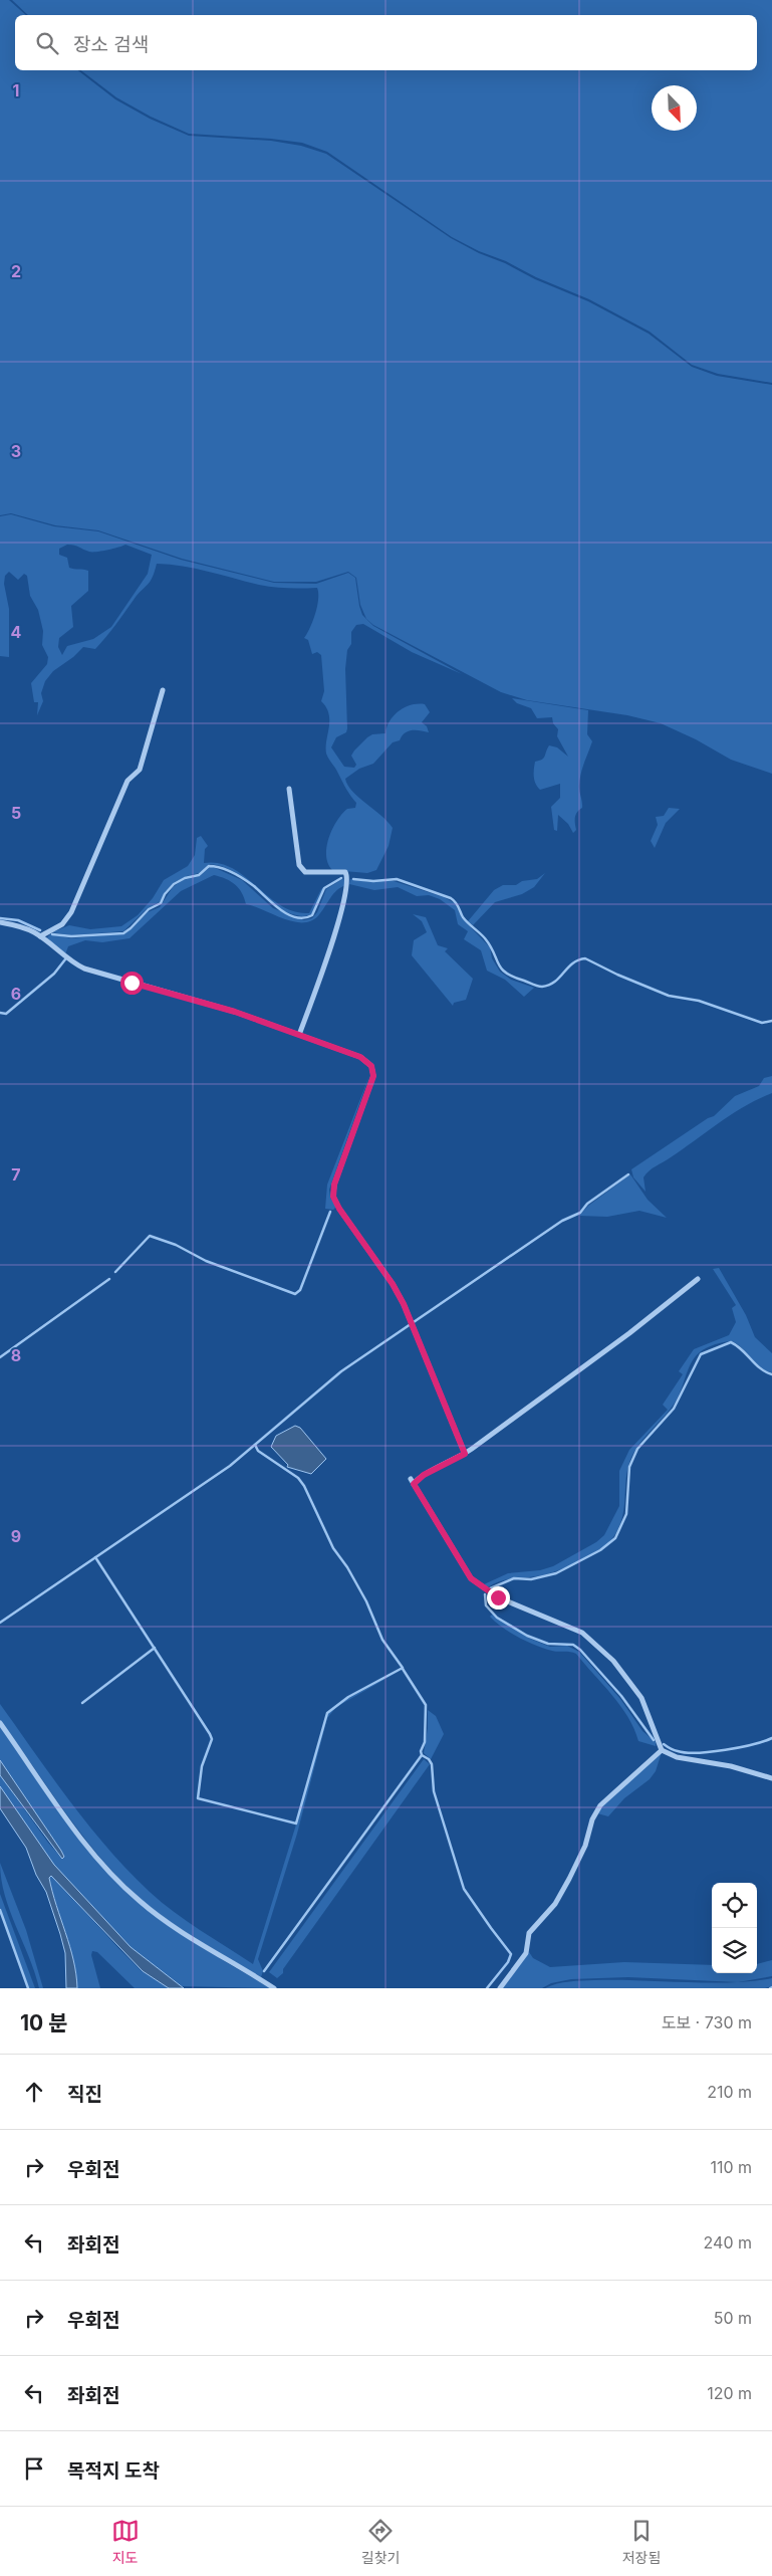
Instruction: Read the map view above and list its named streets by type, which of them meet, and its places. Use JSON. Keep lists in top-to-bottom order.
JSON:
{
  "north": "bottom right",
  "page": {
    "search": "장소 검색",
    "heading": ["10 분", "도보 · 730 m"],
    "list": [
      ["직진", "210 m"],
      ["우회전", "110 m"],
      ["좌회전", "240 m"],
      ["우회전", "50 m"],
      ["좌회전", "120 m"],
      "목적지 도착"
    ],
    "nav": ["지도", "길찾기", "저장됨"]
  },
  "grid": {
    "rows": [
      "1",
      "2",
      "3",
      "4",
      "5",
      "6",
      "7",
      "8",
      "9"
    ]
  }
}
